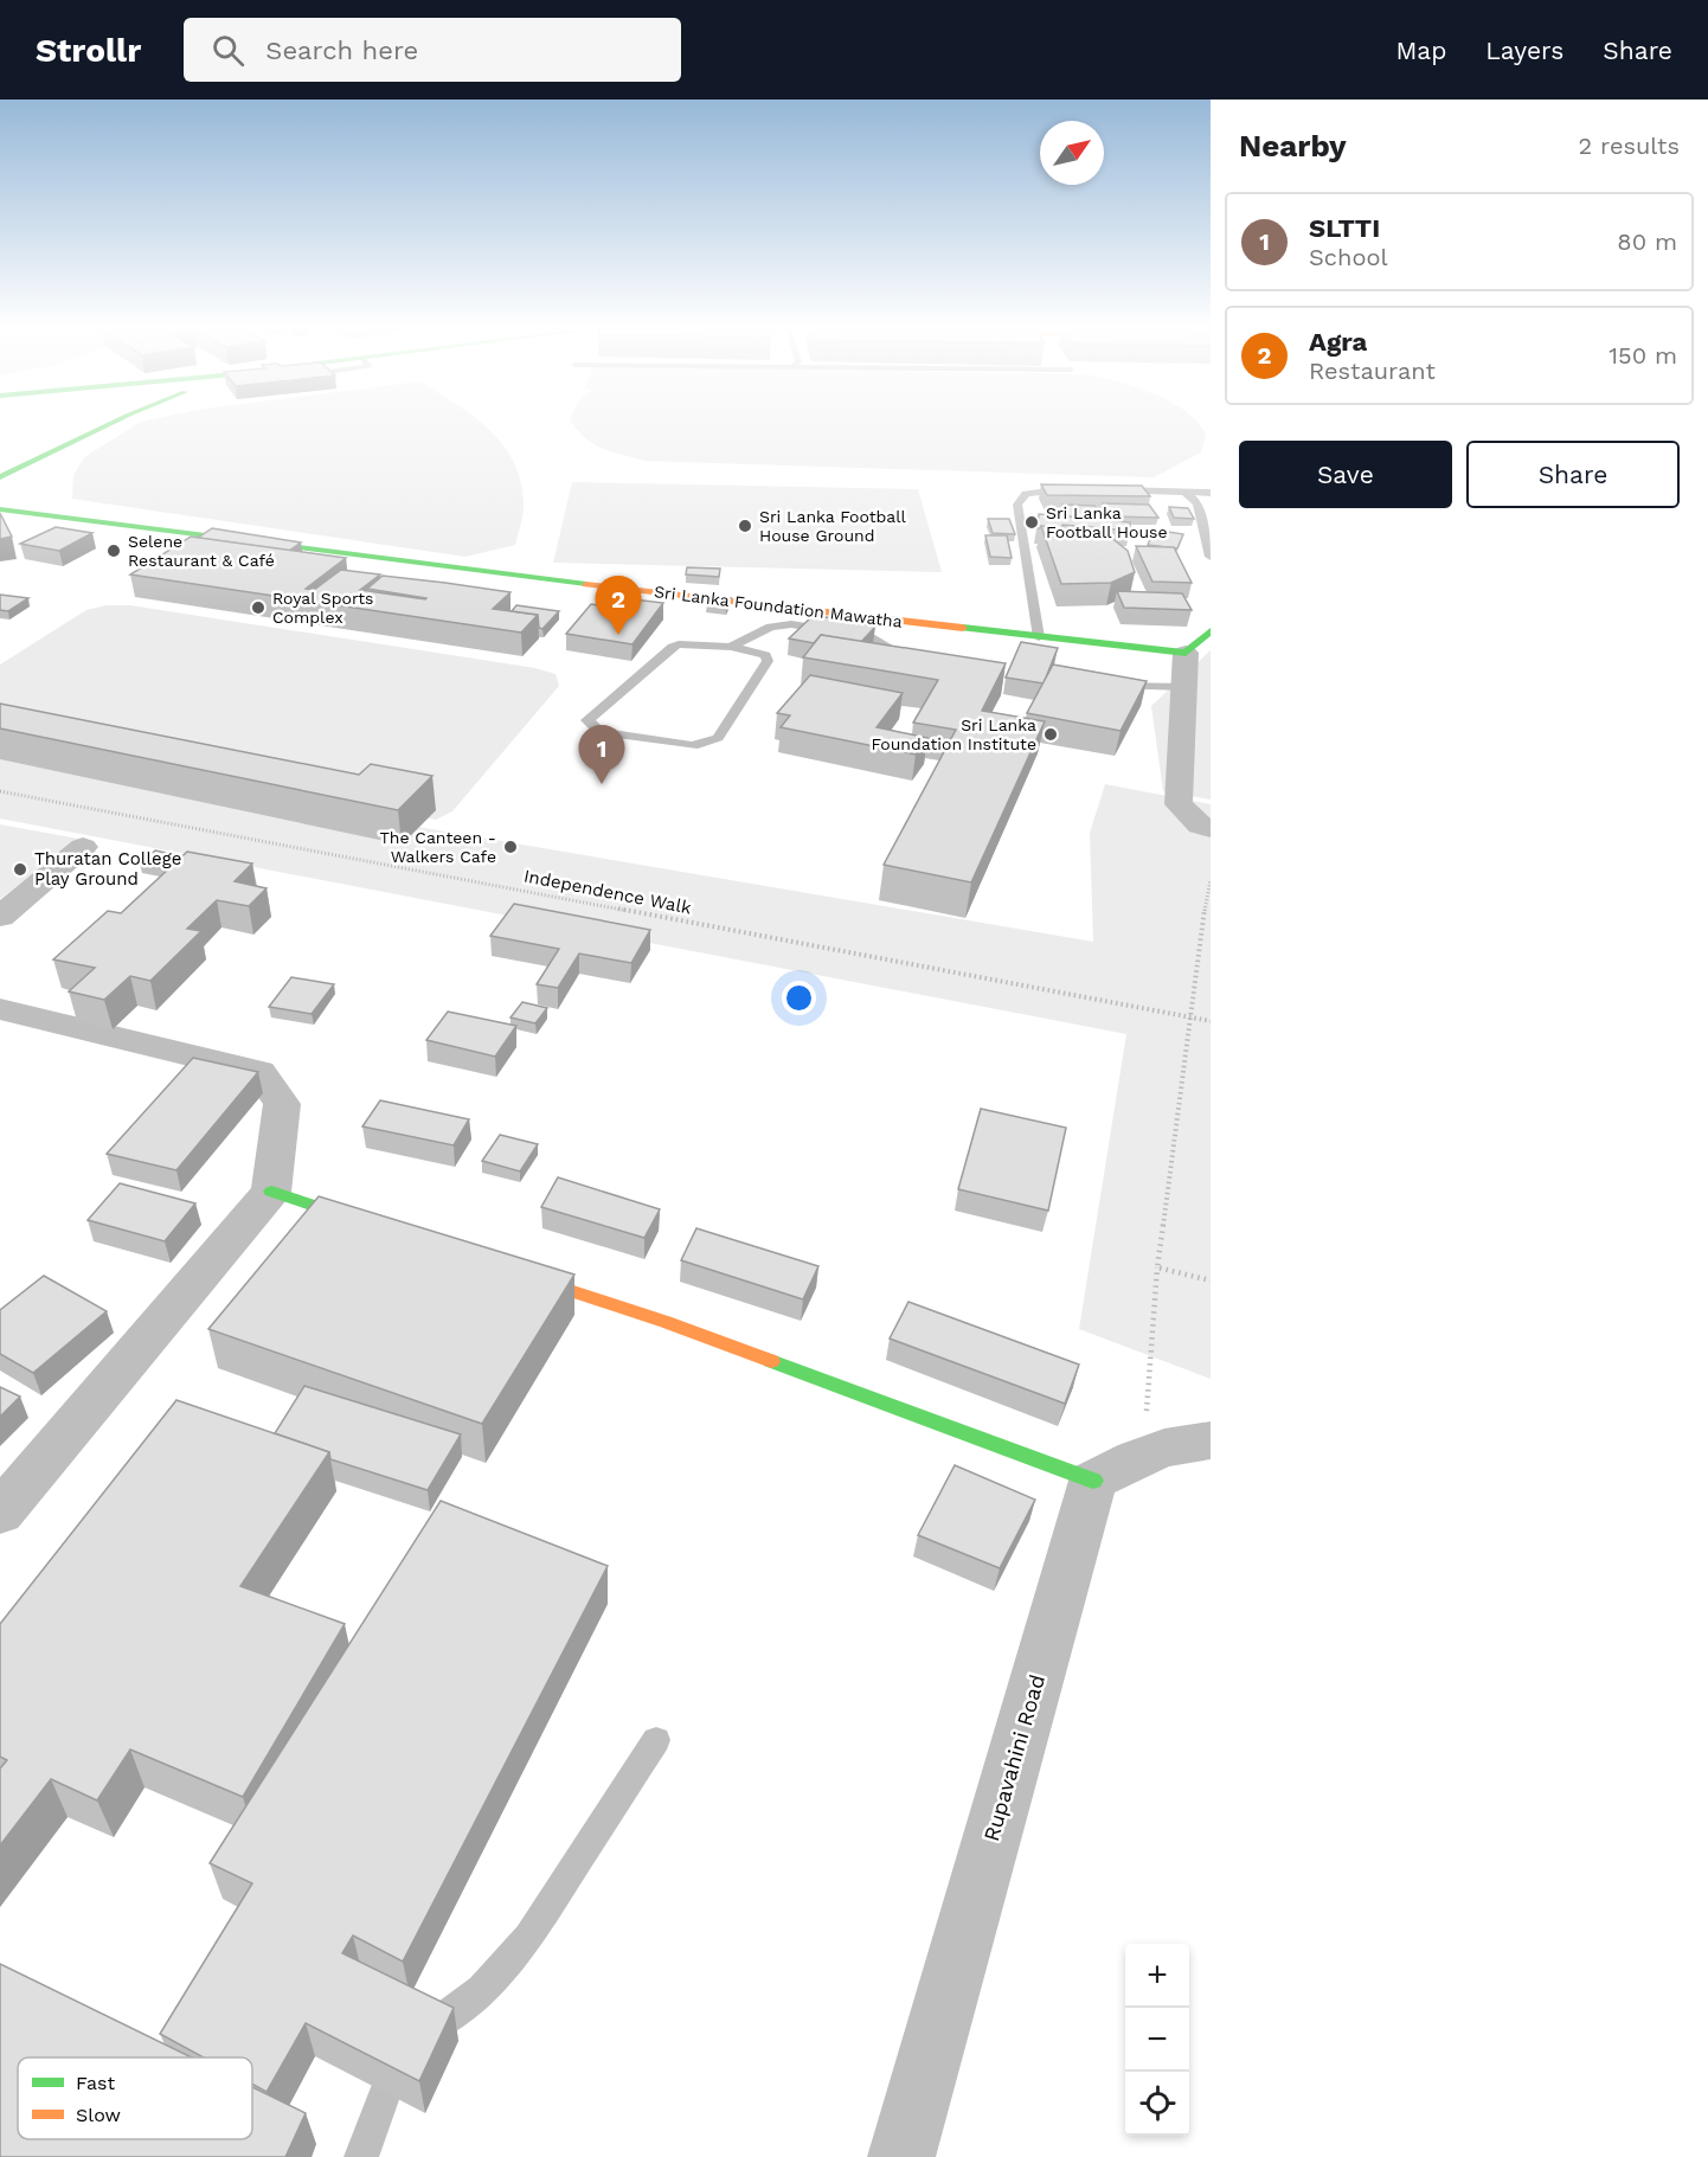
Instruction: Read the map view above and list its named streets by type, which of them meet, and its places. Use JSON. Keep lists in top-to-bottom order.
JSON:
{
  "streets": {
    "main road": ["Sri Lanka Foundation Mawatha"],
    "street": ["Rupavahini Road"],
    "path": ["Independence Walk"]
  },
  "places": [
    "Sri Lanka Football House",
    "Sri Lanka Football House Ground",
    "Selene Restaurant & Café",
    "Royal Sports Complex",
    "Sri Lanka Foundation Institute",
    "The Canteen - Walkers Cafe",
    "Thuratan College Play Ground"
  ],
  "legend": ["Fast", "Slow"],
  "north": "top right",
  "page": {
    "header": "Strollr",
    "search": "Search here",
    "nav": ["Map", "Layers", "Share"],
    "heading": ["Nearby", "2 results"],
    "list": [
      {
        "mark": "1",
        "name": "SLTTI",
        "note": "School",
        "value": "80 m"
      },
      {
        "mark": "2",
        "name": "Agra",
        "note": "Restaurant",
        "value": "150 m"
      }
    ],
    "buttons": ["Save", "Share"],
    "pins": ["2", "1"],
    "map_buttons": ["+", "−"]
  }
}
